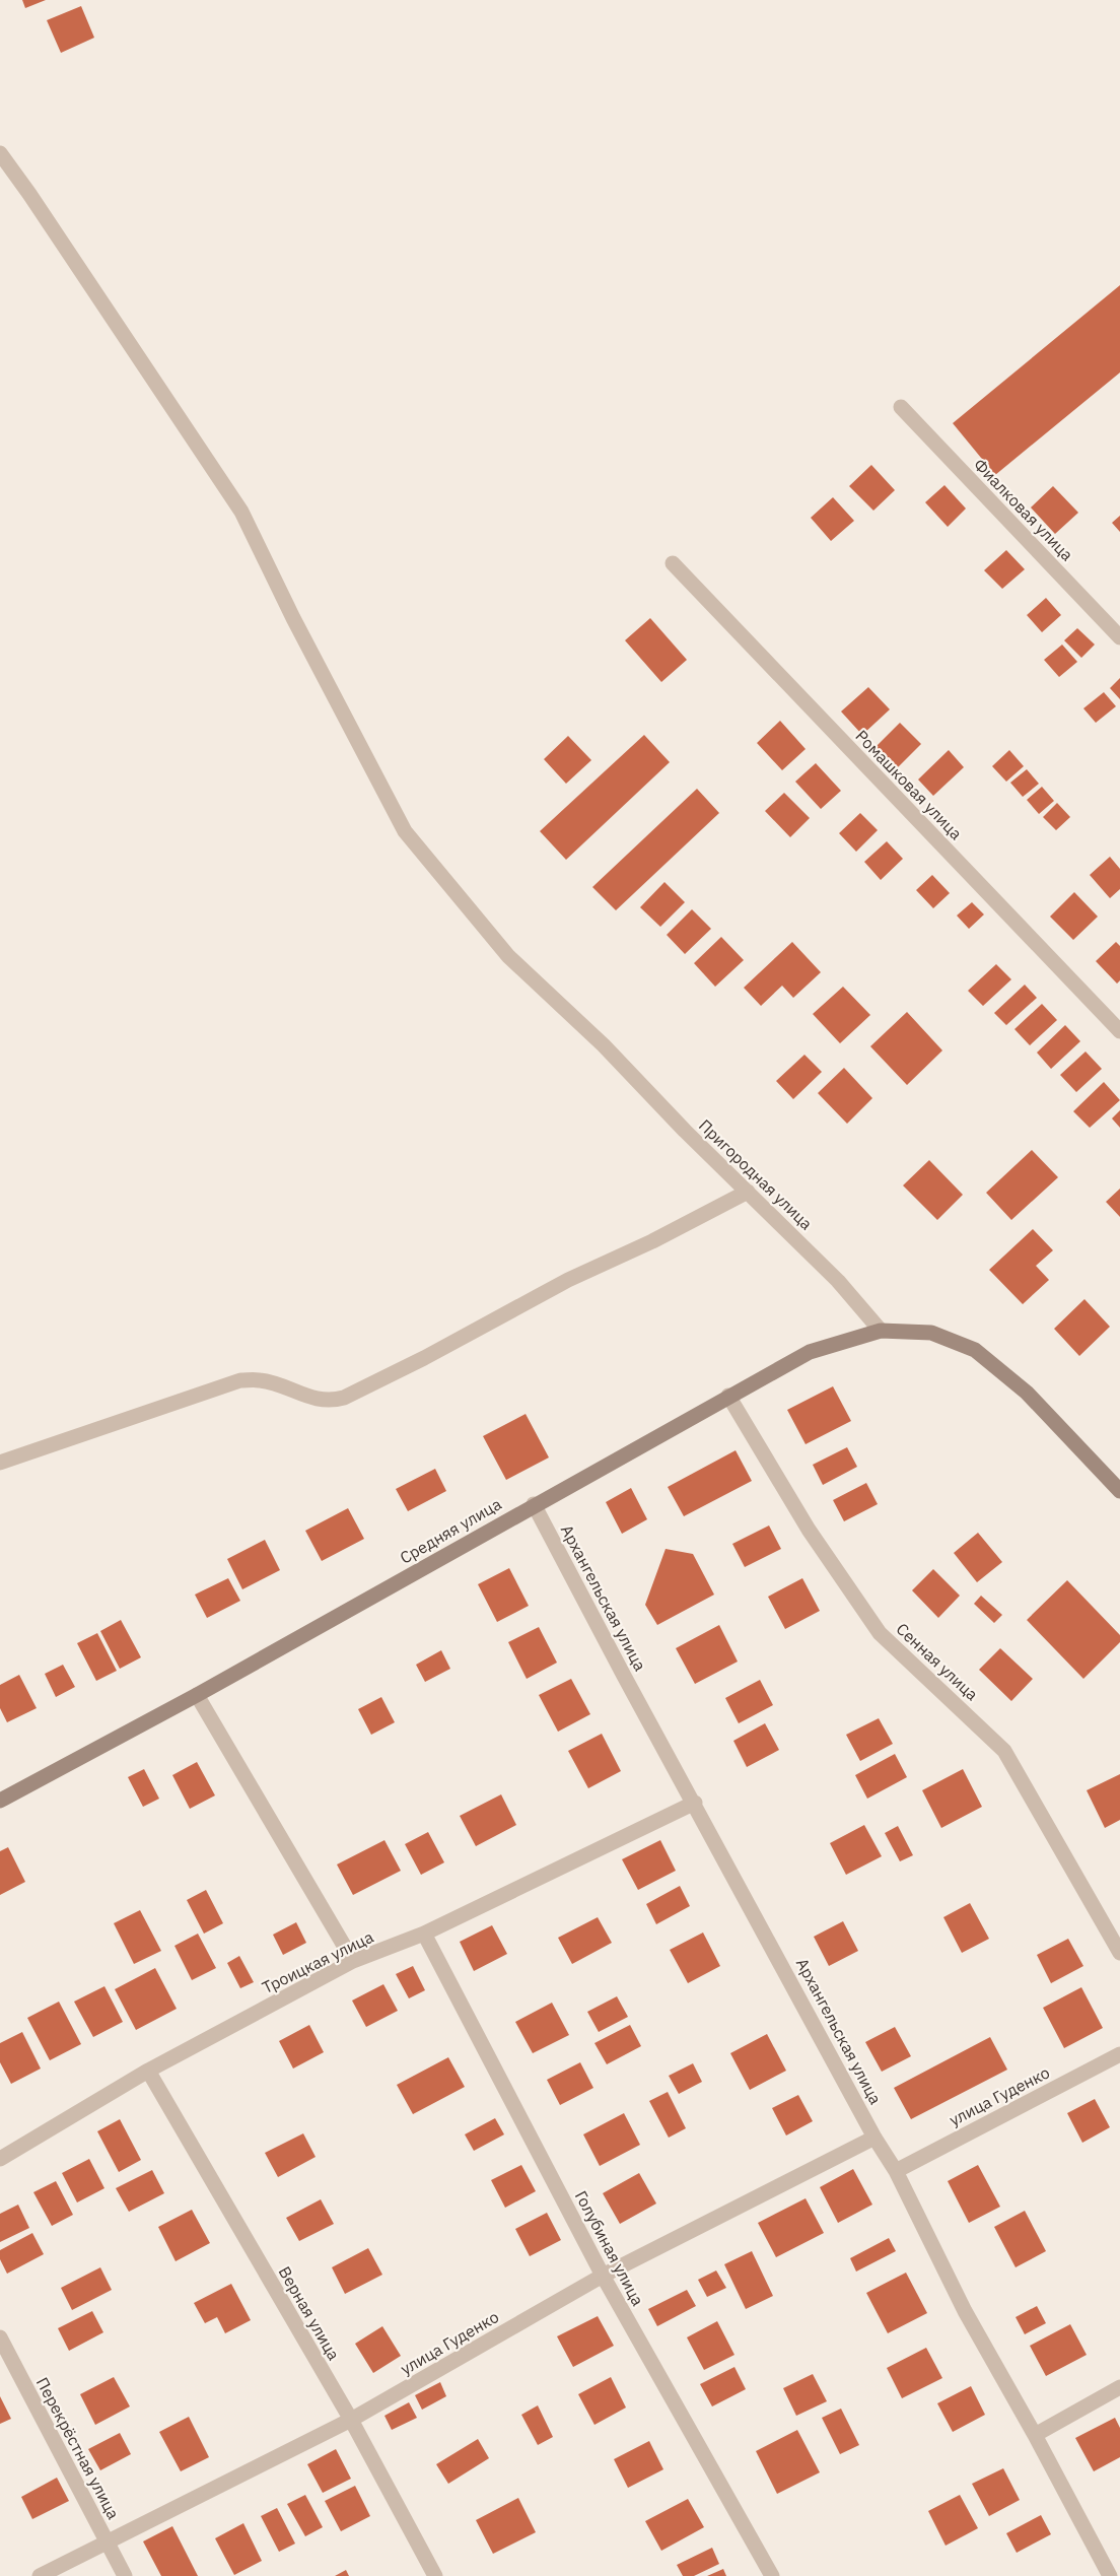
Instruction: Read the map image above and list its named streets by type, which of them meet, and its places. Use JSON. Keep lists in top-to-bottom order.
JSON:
{
  "streets": {
    "street": [
      "Фиалковая улица",
      "Ромашковая улица",
      "Пригородная улица",
      "Средняя улица",
      "Архангельская улица",
      "Сенная улица",
      "Троицкая улица",
      "улица Гуденко",
      "Голубиная улица",
      "Верная улица",
      "Перекрёстная улица"
    ]
  },
  "crossings": [
    ["Пригородная улица", "Средняя улица"],
    ["Средняя улица", "Архангельская улица"],
    ["Средняя улица", "Сенная улица"],
    ["Архангельская улица", "Троицкая улица"],
    ["Архангельская улица", "улица Гуденко"],
    ["Троицкая улица", "Голубиная улица"],
    ["Троицкая улица", "Верная улица"],
    ["улица Гуденко", "Голубиная улица"],
    ["улица Гуденко", "Верная улица"],
    ["улица Гуденко", "Перекрёстная улица"]
  ]
}
